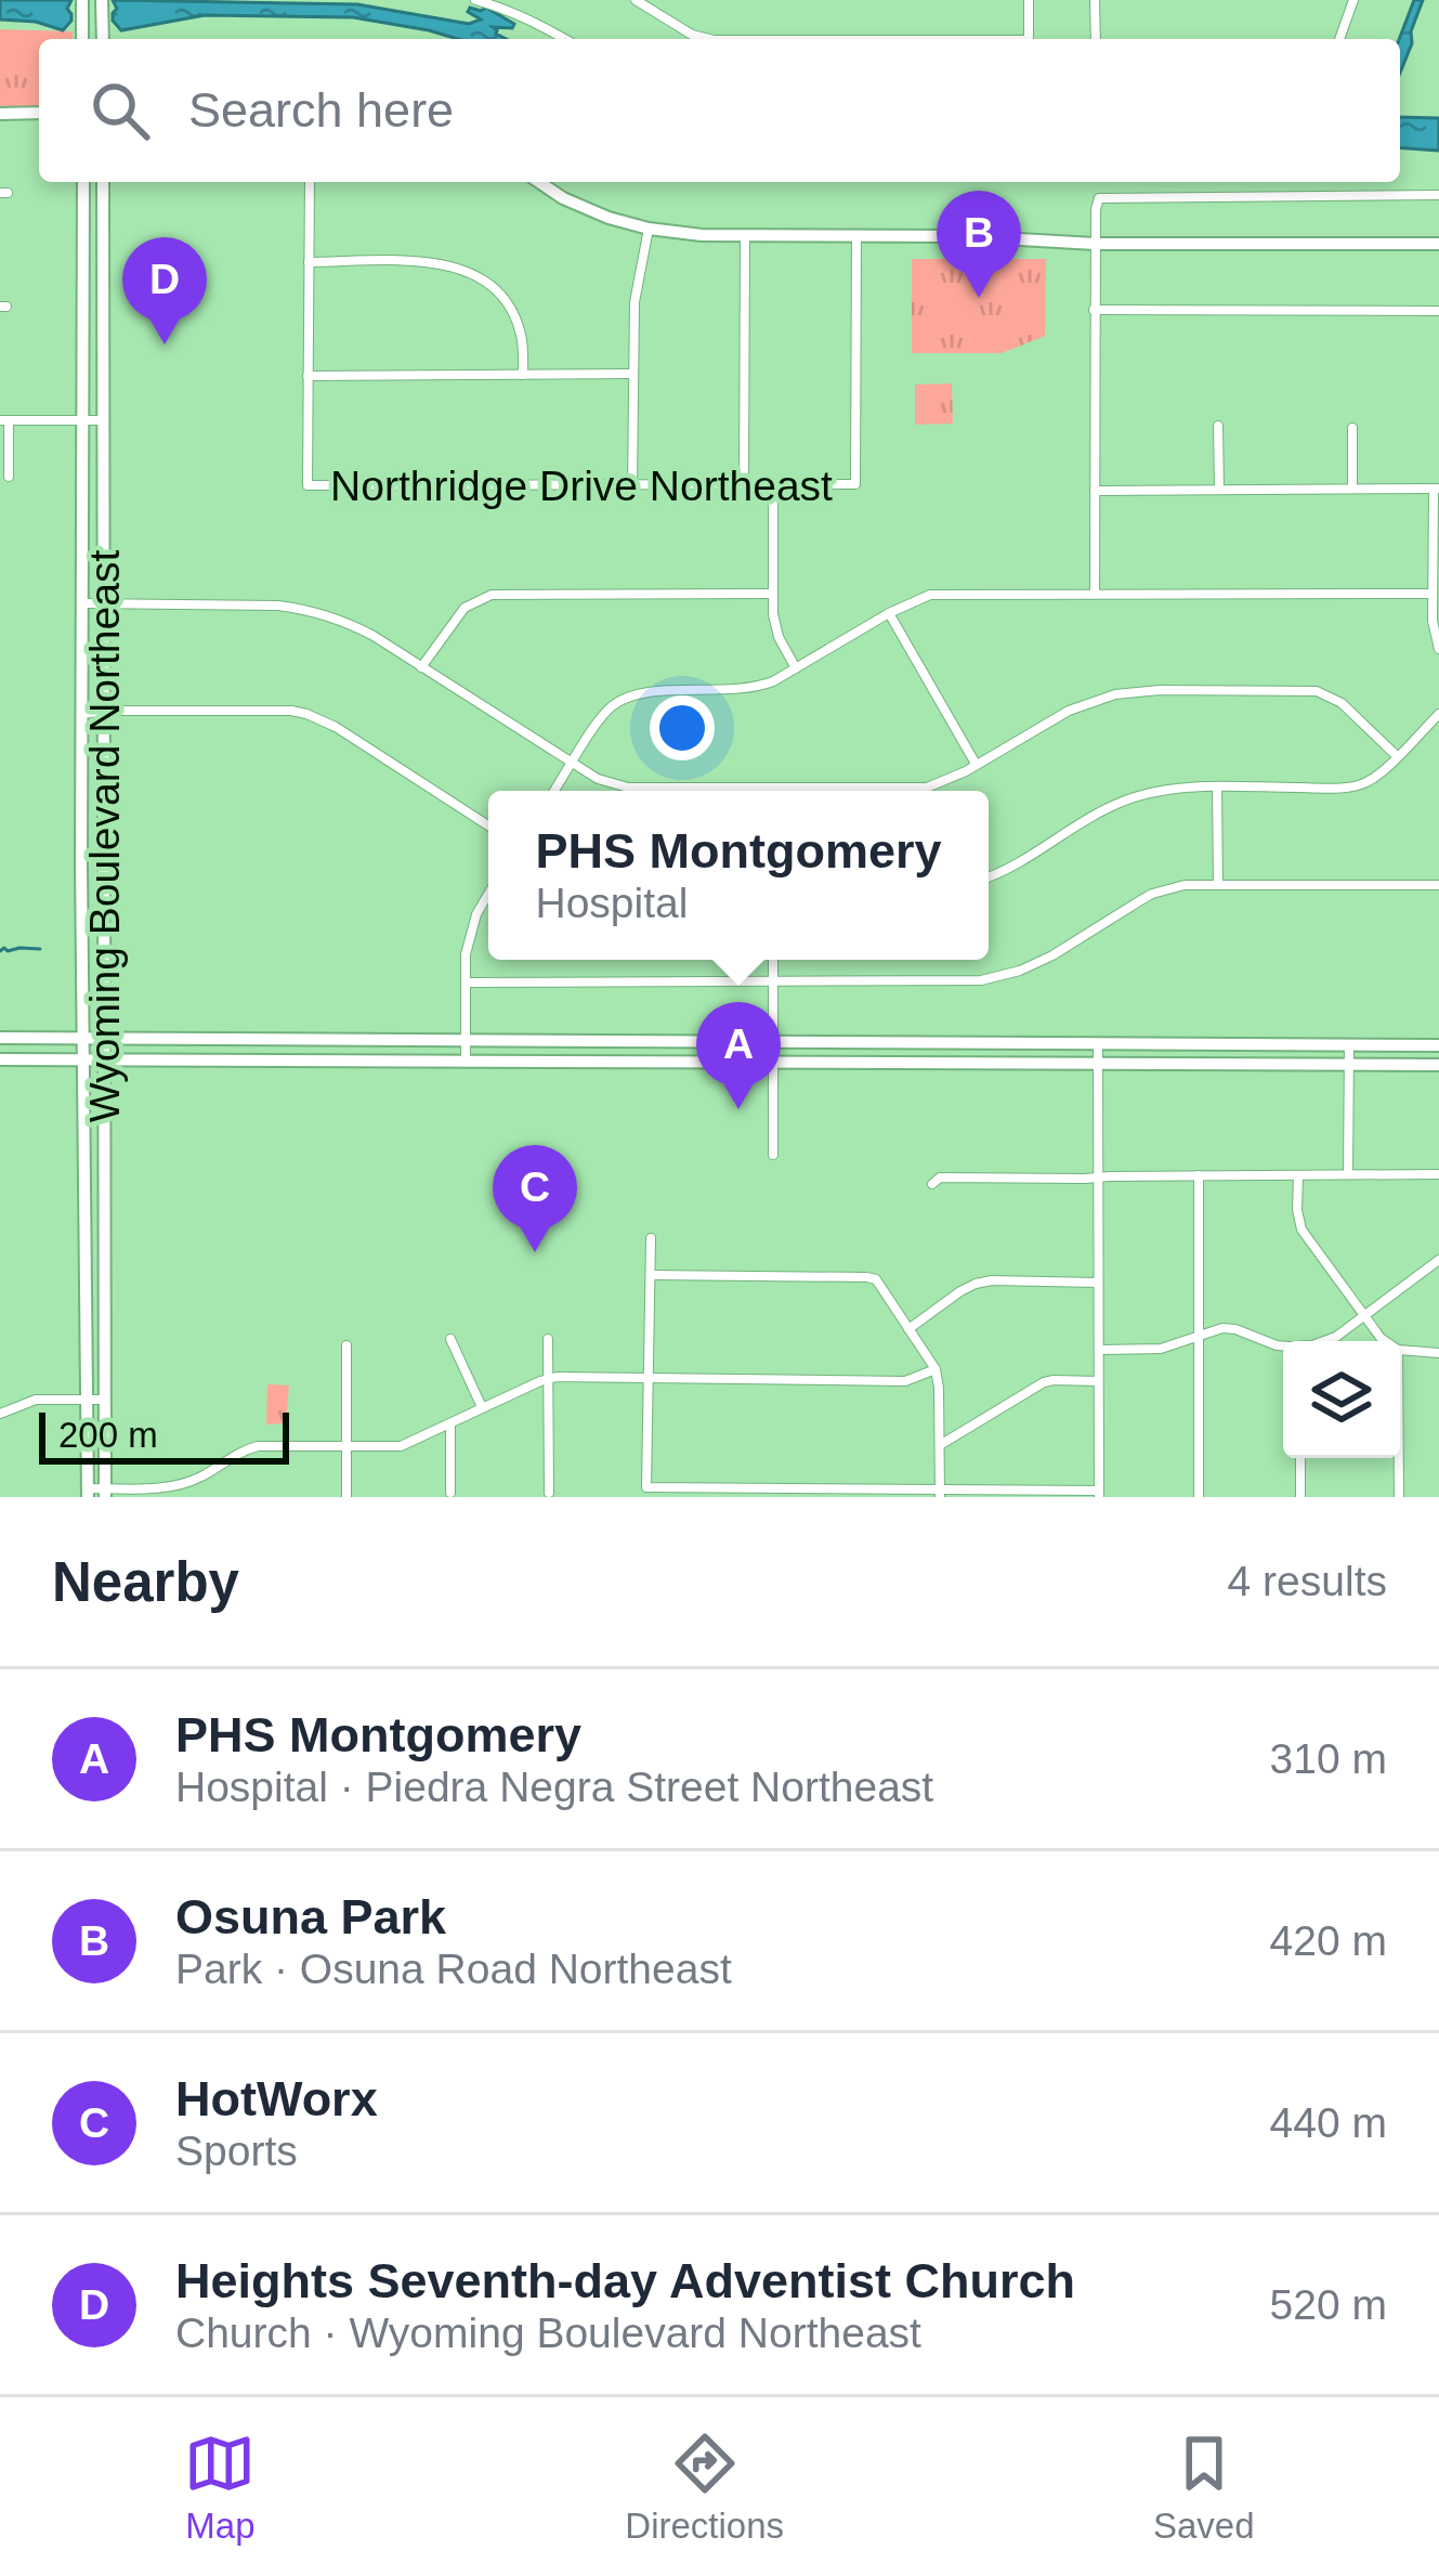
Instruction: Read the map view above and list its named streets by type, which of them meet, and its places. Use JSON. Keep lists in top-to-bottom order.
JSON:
{
  "streets": {
    "main road": ["Wyoming Boulevard Northeast"],
    "street": ["Northridge Drive Northeast"]
  },
  "scale_bar": "200 m",
  "page": {
    "search": "Search here",
    "pins": [
      "B",
      "D",
      "A",
      "C"
    ],
    "popup": ["PHS Montgomery", "Hospital"],
    "scale": "200 m",
    "heading": ["Nearby", "4 results"],
    "list": [
      {
        "mark": "A",
        "name": "PHS Montgomery",
        "note": "Hospital · Piedra Negra Street Northeast",
        "value": "310 m"
      },
      {
        "mark": "B",
        "name": "Osuna Park",
        "note": "Park · Osuna Road Northeast",
        "value": "420 m"
      },
      {
        "mark": "C",
        "name": "HotWorx",
        "note": "Sports",
        "value": "440 m"
      },
      {
        "mark": "D",
        "name": "Heights Seventh-day Adventist Church",
        "note": "Church · Wyoming Boulevard Northeast",
        "value": "520 m"
      }
    ],
    "nav": ["Map", "Directions", "Saved"]
  }
}
